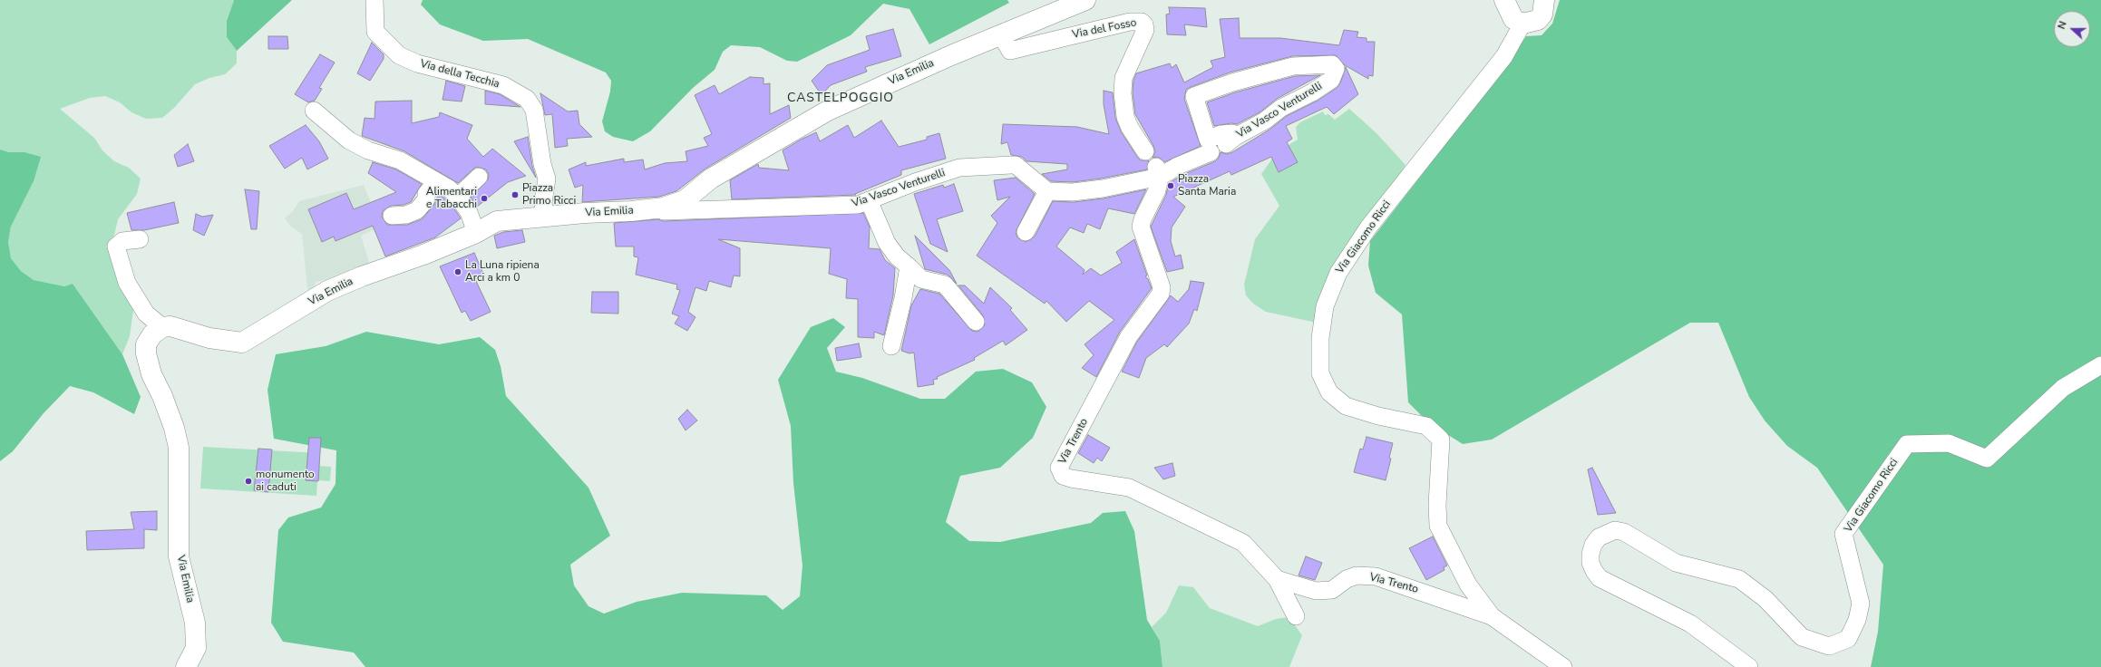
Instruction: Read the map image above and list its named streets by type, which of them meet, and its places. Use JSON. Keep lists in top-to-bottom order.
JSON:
{
  "streets": {
    "main road": ["Via Emilia"],
    "street": [
      "Via del Fosso",
      "Via della Tecchia",
      "Via Vasco Venturelli",
      "Via Giacomo Ricci",
      "Via Trento"
    ]
  },
  "crossings": [
    ["Via del Fosso", "Via Emilia"],
    ["Via Emilia", "Via della Tecchia"],
    ["Via Emilia", "Via Vasco Venturelli"],
    ["Via Giacomo Ricci", "Via Trento"]
  ],
  "districts": ["CASTELPOGGIO"],
  "places": [
    "Piazza Santa Maria",
    "Piazza Primo Ricci",
    "Alimentari e Tabacchi",
    "La Luna ripiena Arci a km 0",
    "monumento ai caduti"
  ],
  "north": "left"
}
